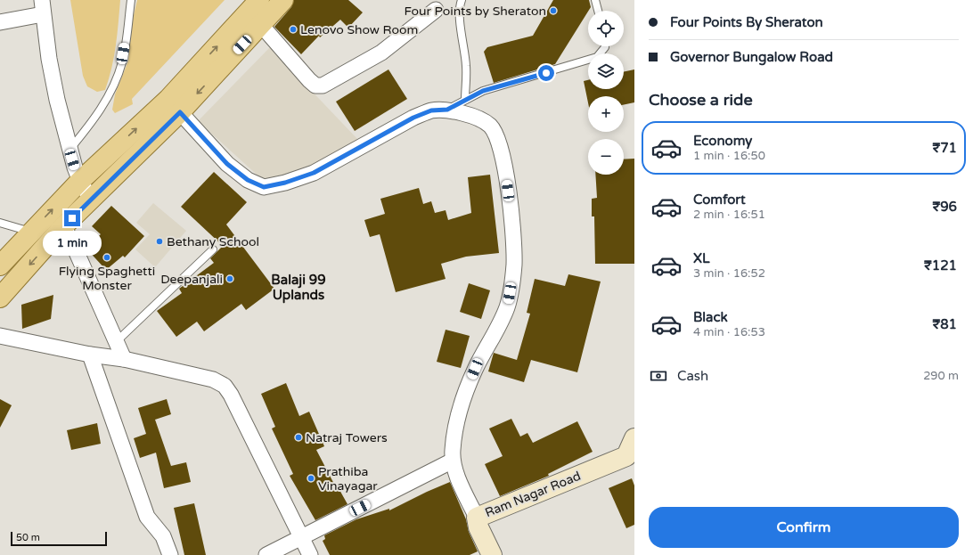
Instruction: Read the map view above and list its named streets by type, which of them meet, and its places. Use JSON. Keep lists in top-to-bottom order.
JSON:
{
  "streets": {
    "street": ["Ram Nagar Road"]
  },
  "districts": ["Balaji 99 Uplands"],
  "places": [
    "Four Points by Sheraton",
    "Lenovo Show Room",
    "Bethany School",
    "Flying Spaghetti Monster",
    "Deepanjali",
    "Natraj Towers",
    "Prathiba Vinayagar"
  ],
  "scale_bar": "50 m",
  "page": {
    "banner": ["Four Points By Sheraton", "Governor Bungalow Road"],
    "map_buttons": ["+", "−"],
    "heading": "Choose a ride",
    "list": [
      {
        "name": "Economy",
        "note": "1 min · 16:50",
        "value": "₹71"
      },
      {
        "name": "Comfort",
        "note": "2 min · 16:51",
        "value": "₹96"
      },
      {
        "name": "XL",
        "note": "3 min · 16:52",
        "value": "₹121"
      },
      {
        "name": "Black",
        "note": "4 min · 16:53",
        "value": "₹81"
      }
    ],
    "bubble": "1 min",
    "pay": ["Cash", "290 m"],
    "buttons": "Confirm",
    "scale": "50 m"
  }
}
